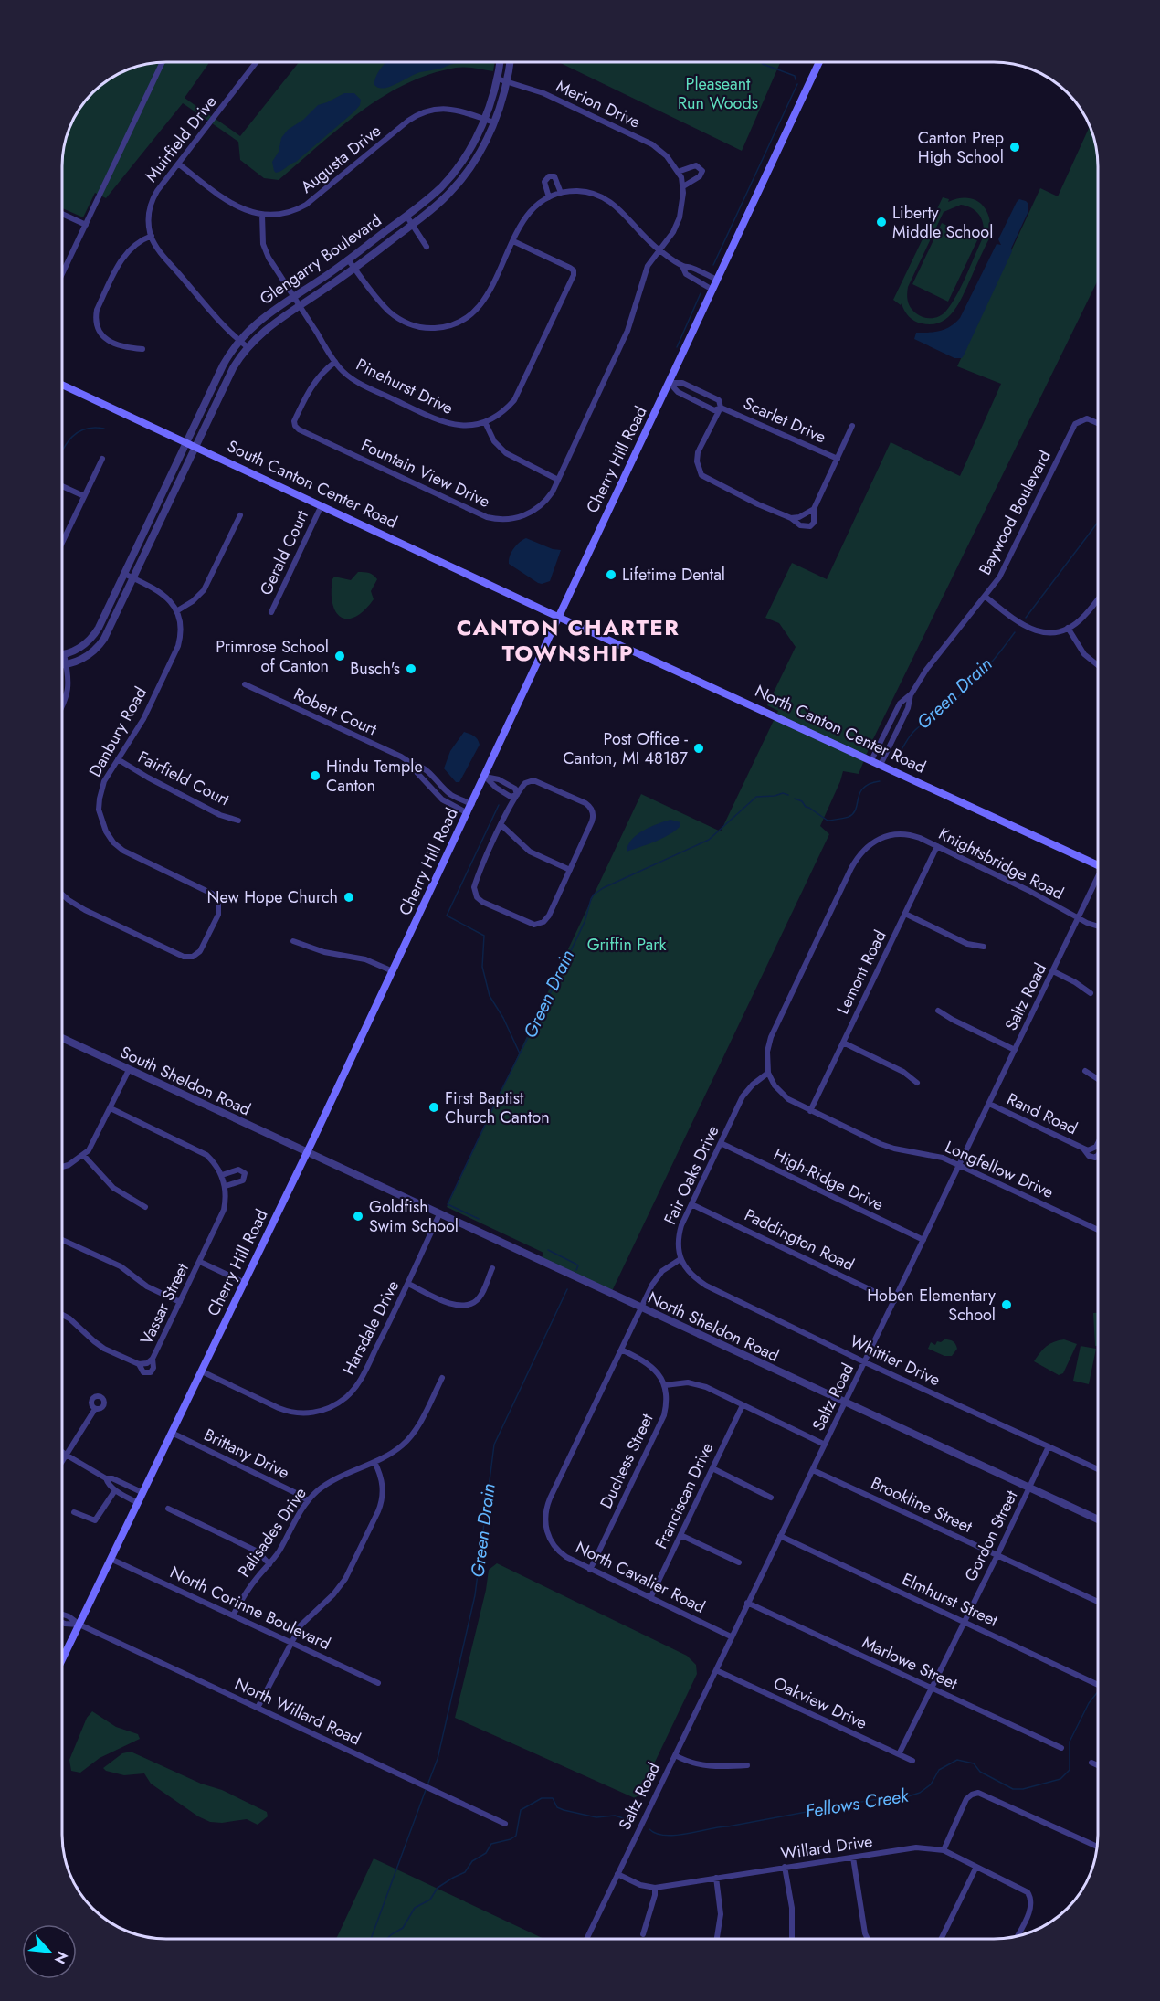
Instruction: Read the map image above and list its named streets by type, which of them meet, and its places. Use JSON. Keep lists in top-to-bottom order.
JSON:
{
  "streets": {
    "main road": ["Cherry Hill Road", "South Canton Center Road", "North Canton Center Road"],
    "street": [
      "Merion Drive",
      "Muirfield Drive",
      "Augusta Drive",
      "Glengarry Boulevard",
      "Pinehurst Drive",
      "Scarlet Drive",
      "Fountain View Drive",
      "Baywood Boulevard",
      "Gerald Court",
      "Robert Court",
      "Danbury Road",
      "Fairfield Court",
      "Knightsbridge Road",
      "Lemont Road",
      "Saltz Road",
      "South Sheldon Road",
      "Rand Road",
      "Longfellow Drive",
      "Fair Oaks Drive",
      "High-Ridge Drive",
      "Paddington Road",
      "Vassar Street",
      "North Sheldon Road",
      "Harsdale Drive",
      "Whittier Drive",
      "Brittany Drive",
      "Duchess Street",
      "Franciscan Drive",
      "Brookline Street",
      "Palisades Drive",
      "Gordon Street",
      "North Cavalier Road",
      "Elmhurst Street",
      "North Corinne Boulevard",
      "Marlowe Street",
      "Oakview Drive",
      "North Willard Road",
      "Willard Drive"
    ]
  },
  "crossings": [
    ["Merion Drive", "Glengarry Boulevard"],
    ["Merion Drive", "Fountain View Drive"],
    ["Muirfield Drive", "Augusta Drive"],
    ["Augusta Drive", "Glengarry Boulevard"],
    ["Augusta Drive", "Pinehurst Drive"],
    ["Glengarry Boulevard", "Pinehurst Drive"],
    ["Glengarry Boulevard", "South Canton Center Road"],
    ["Pinehurst Drive", "Fountain View Drive"],
    ["Scarlet Drive", "Cherry Hill Road"],
    ["Cherry Hill Road", "South Canton Center Road"],
    ["Cherry Hill Road", "Robert Court"],
    ["Cherry Hill Road", "North Canton Center Road"],
    ["Cherry Hill Road", "South Sheldon Road"],
    ["Cherry Hill Road", "North Sheldon Road"],
    ["Cherry Hill Road", "Harsdale Drive"],
    ["Cherry Hill Road", "Brittany Drive"],
    ["Cherry Hill Road", "North Corinne Boulevard"],
    ["Cherry Hill Road", "North Willard Road"],
    ["South Canton Center Road", "Gerald Court"],
    ["South Canton Center Road", "North Canton Center Road"],
    ["Baywood Boulevard", "North Canton Center Road"],
    ["Danbury Road", "Fairfield Court"],
    ["Knightsbridge Road", "Lemont Road"],
    ["Knightsbridge Road", "Saltz Road"],
    ["Knightsbridge Road", "Longfellow Drive"],
    ["Knightsbridge Road", "Fair Oaks Drive"],
    ["Lemont Road", "Longfellow Drive"],
    ["Saltz Road", "Rand Road"],
    ["Saltz Road", "Longfellow Drive"],
    ["Saltz Road", "High-Ridge Drive"],
    ["Saltz Road", "Paddington Road"],
    ["Saltz Road", "North Sheldon Road"],
    ["Saltz Road", "Whittier Drive"],
    ["Saltz Road", "Brookline Street"],
    ["Saltz Road", "North Cavalier Road"],
    ["Saltz Road", "Elmhurst Street"],
    ["Saltz Road", "Marlowe Street"],
    ["Saltz Road", "Oakview Drive"],
    ["Saltz Road", "Willard Drive"],
    ["South Sheldon Road", "North Sheldon Road"],
    ["Longfellow Drive", "Fair Oaks Drive"],
    ["Fair Oaks Drive", "High-Ridge Drive"],
    ["Fair Oaks Drive", "Paddington Road"],
    ["Fair Oaks Drive", "Whittier Drive"],
    ["North Sheldon Road", "Harsdale Drive"],
    ["North Sheldon Road", "Gordon Street"],
    ["Whittier Drive", "Gordon Street"],
    ["Brittany Drive", "Palisades Drive"],
    ["Duchess Street", "North Cavalier Road"],
    ["Franciscan Drive", "North Cavalier Road"],
    ["Brookline Street", "Gordon Street"],
    ["Palisades Drive", "North Corinne Boulevard"],
    ["Gordon Street", "Elmhurst Street"],
    ["Gordon Street", "Marlowe Street"],
    ["Gordon Street", "Oakview Drive"]
  ],
  "districts": ["CANTON CHARTER TOWNSHIP"],
  "water": ["Green Drain", "Fellows Creek"],
  "parks": ["Pleaseant Run Woods", "Griffin Park"],
  "places": [
    "Canton Prep High School",
    "Liberty Middle School",
    "Lifetime Dental",
    "Primrose School of Canton",
    "Busch's",
    "Post Office - Canton, MI 48187",
    "Hindu Temple Canton",
    "New Hope Church",
    "First Baptist Church Canton",
    "Goldfish Swim School",
    "Hoben Elementary School"
  ],
  "north": "bottom right"
}
